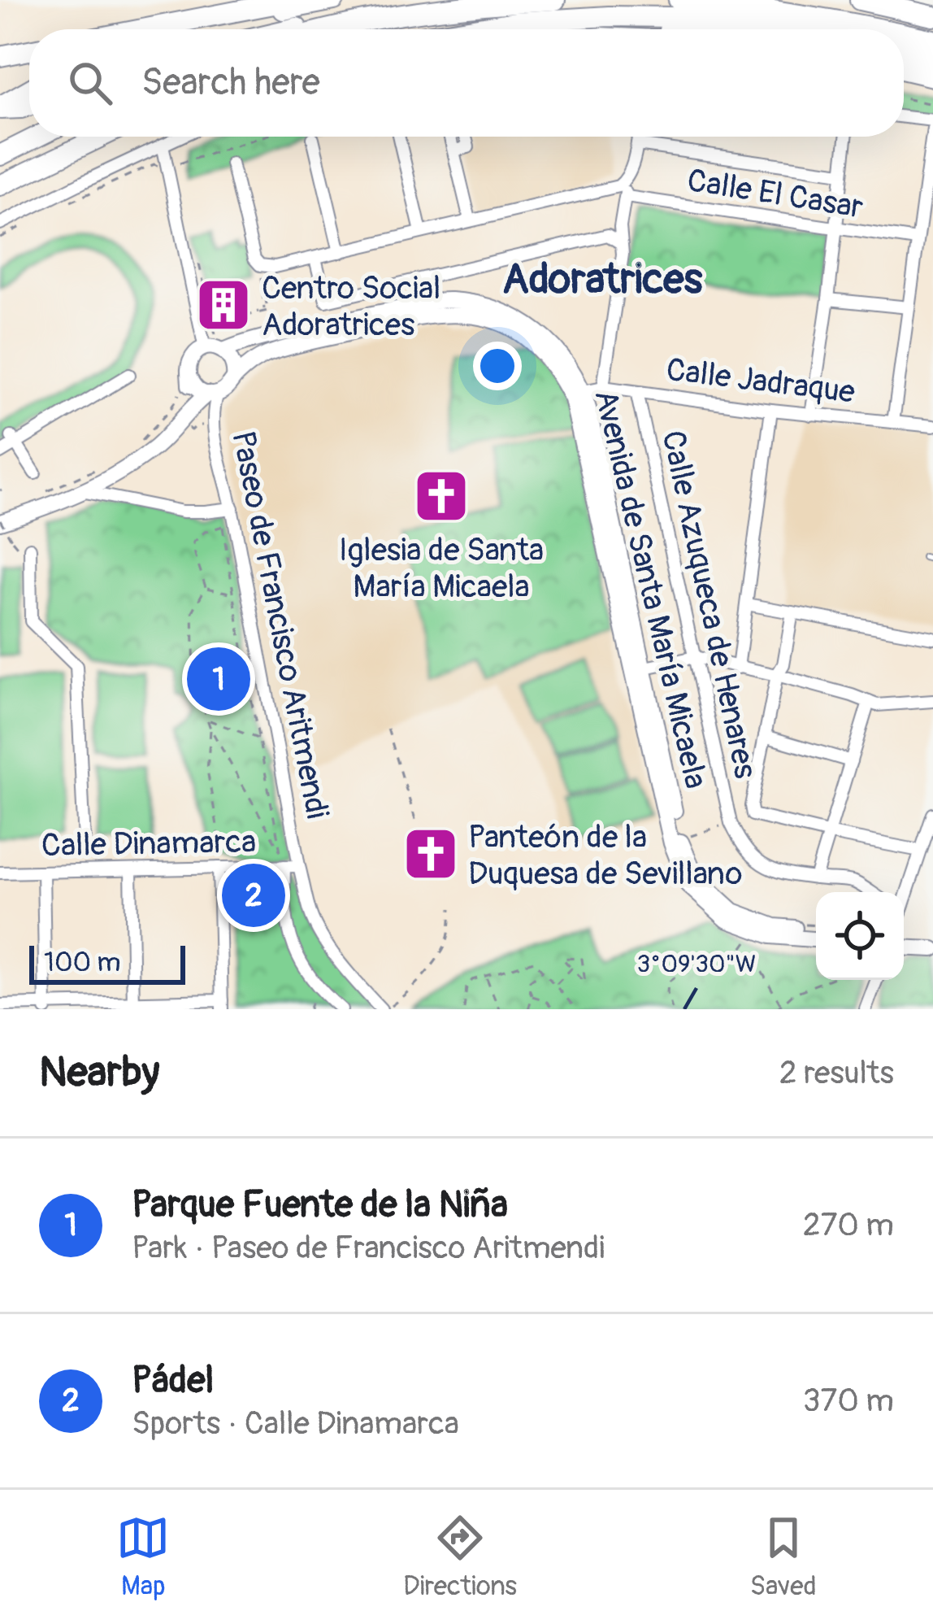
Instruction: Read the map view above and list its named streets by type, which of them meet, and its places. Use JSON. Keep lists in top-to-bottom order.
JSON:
{
  "streets": {
    "street": [
      "Calle El Casar",
      "Calle Jadraque",
      "Avenida de Santa María Micaela",
      "Calle Azuqueca de Henares",
      "Paseo de Francisco Aritmendi",
      "Calle Dinamarca"
    ]
  },
  "crossings": [
    ["Calle Jadraque", "Avenida de Santa María Micaela"],
    ["Calle Jadraque", "Calle Azuqueca de Henares"],
    ["Avenida de Santa María Micaela", "Paseo de Francisco Aritmendi"],
    ["Paseo de Francisco Aritmendi", "Calle Dinamarca"]
  ],
  "districts": ["Adoratrices"],
  "places": {
    "building": ["Centro Social Adoratrices"],
    "church": ["Iglesia de Santa María Micaela", "Panteón de la Duquesa de Sevillano"]
  },
  "scale_bar": "100 m",
  "page": {
    "search": "Search here",
    "pins": ["1", "2"],
    "scale": "100 m",
    "heading": ["Nearby", "2 results"],
    "list": [
      {
        "mark": "1",
        "name": "Parque Fuente de la Niña",
        "note": "Park · Paseo de Francisco Aritmendi",
        "value": "270 m"
      },
      {
        "mark": "2",
        "name": "Pádel",
        "note": "Sports · Calle Dinamarca",
        "value": "370 m"
      }
    ],
    "nav": ["Map", "Directions", "Saved"]
  },
  "coordinates": ["3°09'30\"W"]
}
